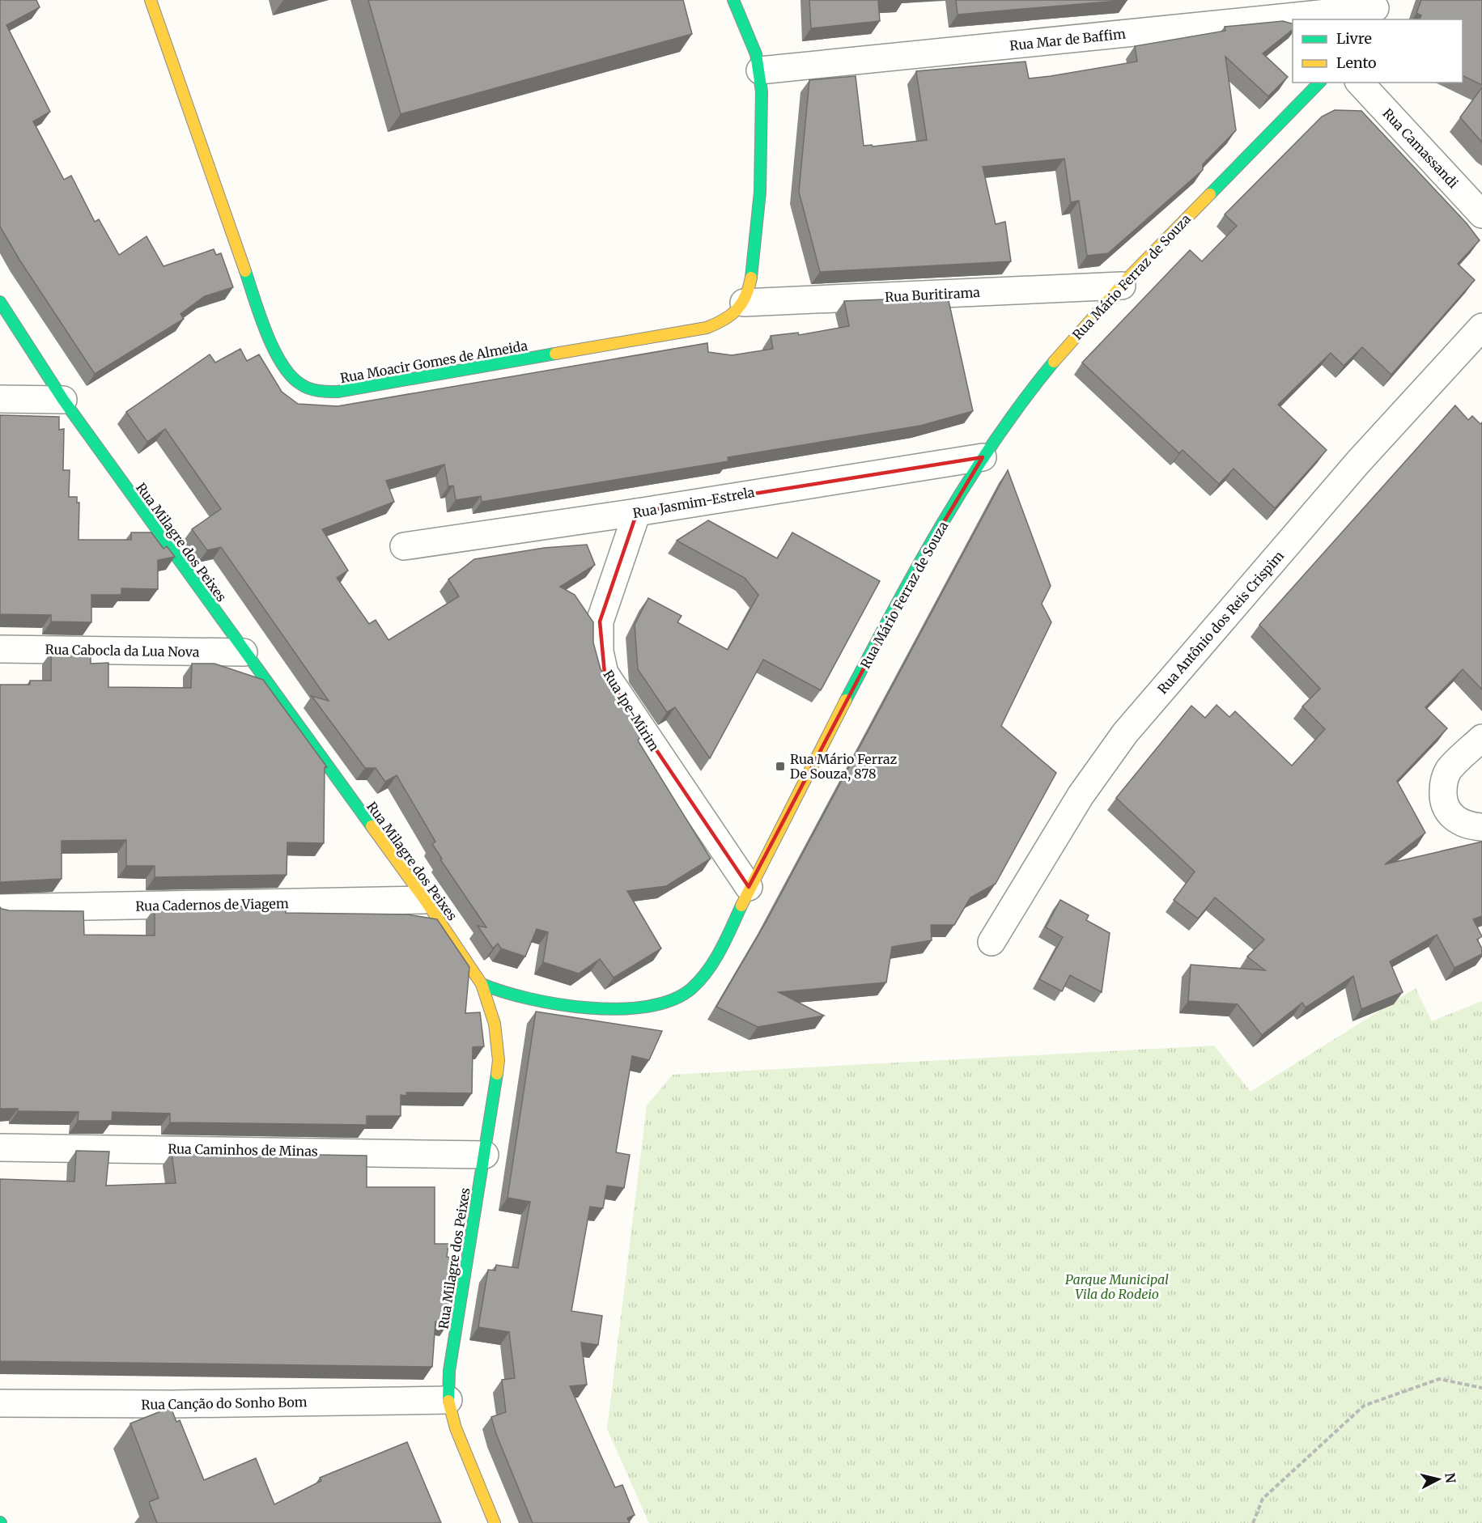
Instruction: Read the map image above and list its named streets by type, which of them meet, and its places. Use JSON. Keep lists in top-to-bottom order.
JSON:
{
  "streets": {
    "street": [
      "Rua Mar de Baffim",
      "Rua Camassandi",
      "Rua Mário Ferraz de Souza",
      "Rua Buritirama",
      "Rua Moacir Gomes de Almeida",
      "Rua Jasmim-Estrela",
      "Rua Milagre dos Peixes",
      "Rua Antônio dos Reis Crispim",
      "Rua Cabocla da Lua Nova",
      "Rua Ipe-Mirim",
      "Rua Cadernos de Viagem",
      "Rua Caminhos de Minas",
      "Rua Canção do Sonho Bom"
    ]
  },
  "crossings": [
    ["Rua Mário Ferraz de Souza", "Rua Buritirama"],
    ["Rua Mário Ferraz de Souza", "Rua Jasmim-Estrela"],
    ["Rua Mário Ferraz de Souza", "Rua Milagre dos Peixes"],
    ["Rua Mário Ferraz de Souza", "Rua Ipe-Mirim"],
    ["Rua Buritirama", "Rua Moacir Gomes de Almeida"],
    ["Rua Jasmim-Estrela", "Rua Ipe-Mirim"],
    ["Rua Milagre dos Peixes", "Rua Cabocla da Lua Nova"],
    ["Rua Milagre dos Peixes", "Rua Cadernos de Viagem"],
    ["Rua Milagre dos Peixes", "Rua Caminhos de Minas"],
    ["Rua Milagre dos Peixes", "Rua Canção do Sonho Bom"]
  ],
  "parks": ["Parque Municipal Vila do Rodeio"],
  "places": {
    "transit": ["Rua Mário Ferraz De Souza, 878"]
  },
  "legend": ["Livre", "Lento"],
  "north": "right"
}
